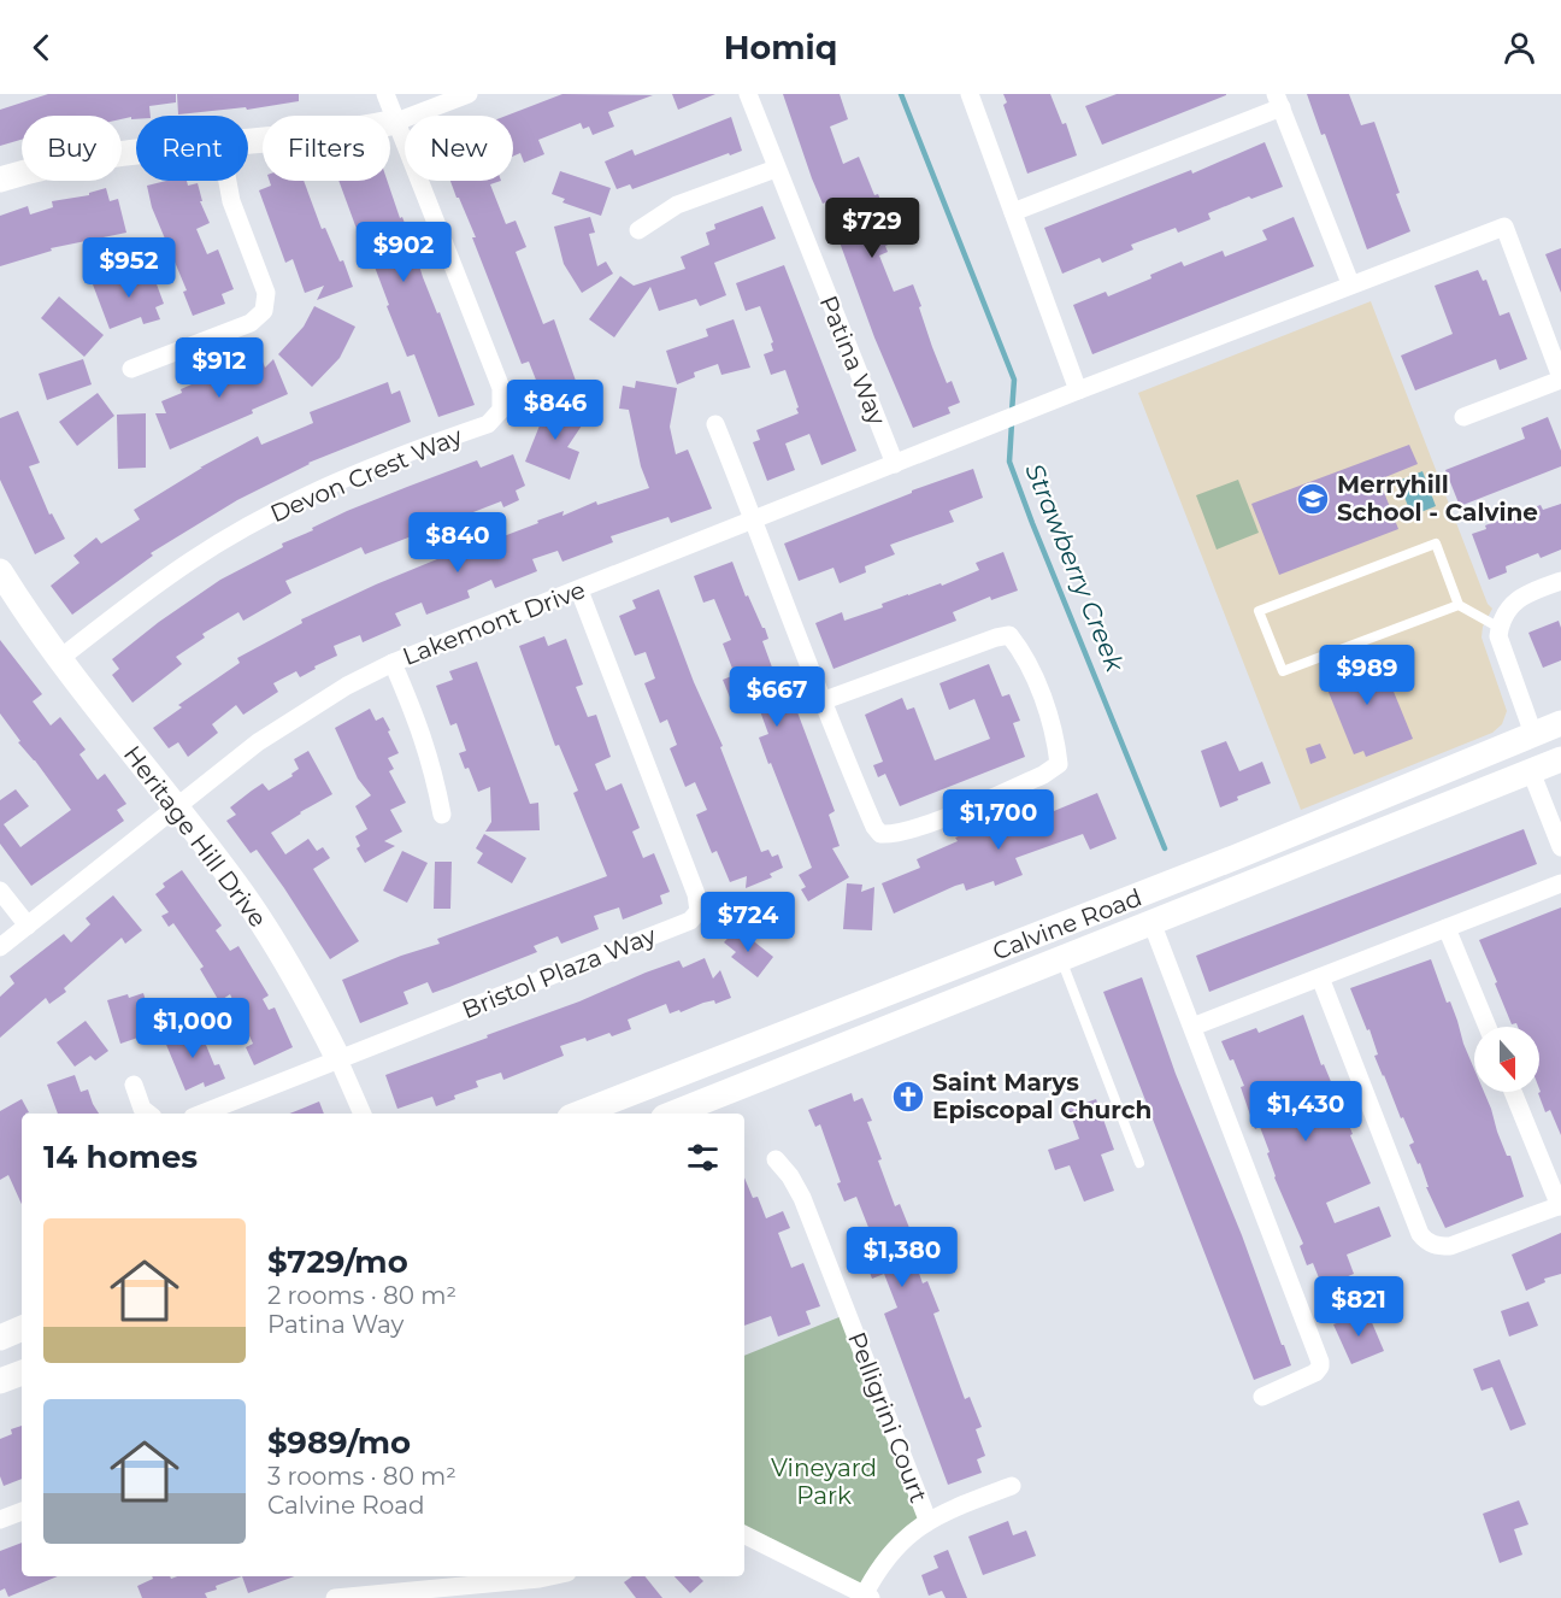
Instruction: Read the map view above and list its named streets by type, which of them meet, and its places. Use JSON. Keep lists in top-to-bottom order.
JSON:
{
  "streets": {
    "main road": ["Heritage Hill Drive", "Calvine Road"],
    "street": [
      "Patina Way",
      "Devon Crest Way",
      "Lakemont Drive",
      "Bristol Plaza Way",
      "Pelligrini Court"
    ]
  },
  "crossings": [
    ["Patina Way", "Lakemont Drive"],
    ["Devon Crest Way", "Heritage Hill Drive"],
    ["Lakemont Drive", "Heritage Hill Drive"],
    ["Lakemont Drive", "Bristol Plaza Way"],
    ["Heritage Hill Drive", "Bristol Plaza Way"]
  ],
  "water": ["Strawberry Creek"],
  "parks": ["Vineyard Park"],
  "places": {
    "school or university": ["Merryhill School - Calvine"],
    "church": ["Saint Marys Episcopal Church"]
  },
  "north": "bottom",
  "page": {
    "header": "Homiq",
    "chip": [
      "Buy",
      "Rent",
      "Filters",
      "New"
    ],
    "price": [
      "$729",
      "$902",
      "$952",
      "$912",
      "$846",
      "$840",
      "$989",
      "$667",
      "$1,700",
      "$724",
      "$1,000",
      "$1,430",
      "$1,380",
      "$821"
    ],
    "heading": "14 homes",
    "list": [
      {
        "name": "$729/mo",
        "note": "2 rooms · 80 m² · Patina Way"
      },
      {
        "name": "$989/mo",
        "note": "3 rooms · 80 m² · Calvine Road"
      }
    ]
  }
}
